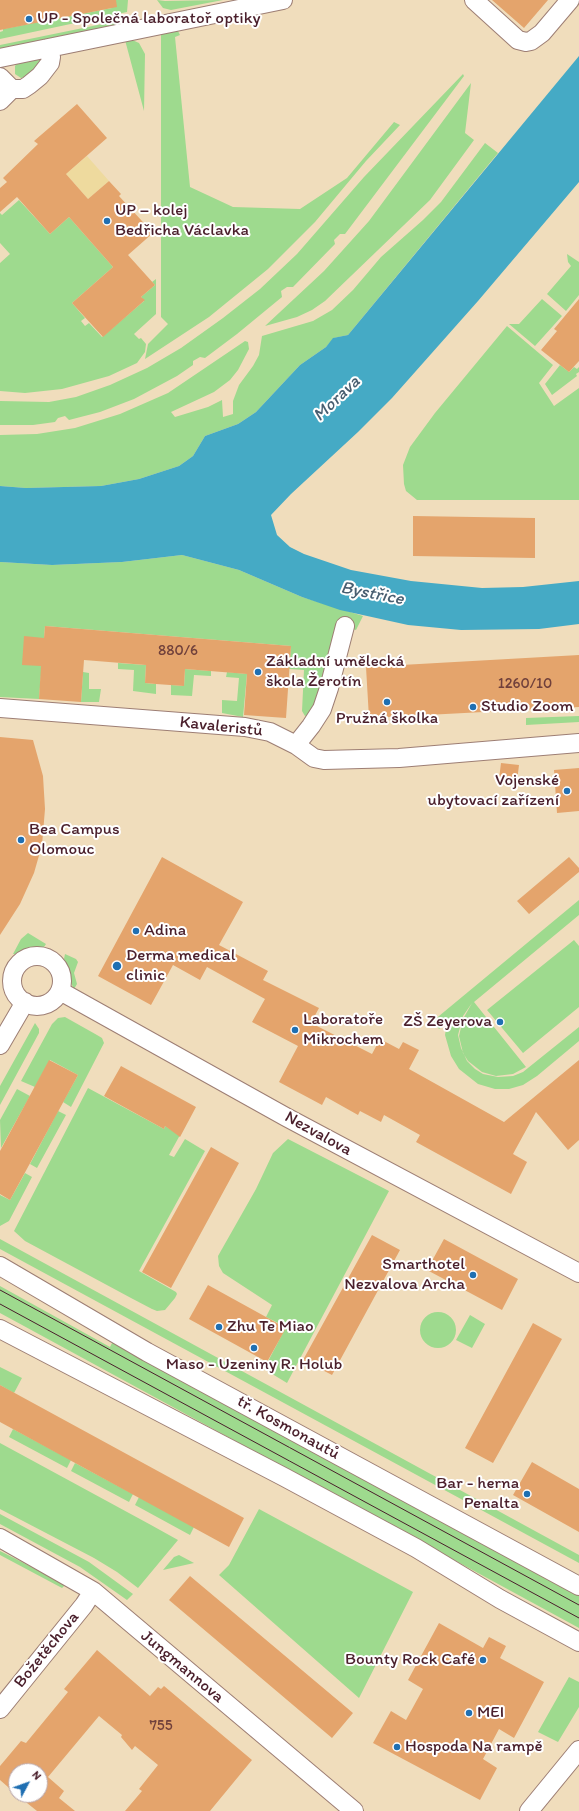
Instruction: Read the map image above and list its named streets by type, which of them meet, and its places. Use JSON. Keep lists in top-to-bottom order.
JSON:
{
  "streets": {
    "street": [
      "Kavaleristů",
      "Nezvalova",
      "tř. Kosmonautů",
      "Božetěchova",
      "Jungmannova"
    ]
  },
  "crossings": [
    ["Božetěchova", "Jungmannova"]
  ],
  "water": ["Morava", "Bystřice"],
  "places": [
    "UP - Společná laboratoř optiky",
    "UP – kolej Bedřicha Václavka",
    "Základní umělecká škola Žerotín",
    "Pružná školka",
    "Studio Zoom",
    "Vojenské ubytovací zařízení",
    "Bea Campus Olomouc",
    "Adina",
    "Derma medical clinic",
    "ZŠ Zeyerova",
    "Laboratoře Mikrochem",
    "Smarthotel Nezvalova Archa",
    "Zhu Te Miao",
    "Maso - Uzeniny R. Holub",
    "Bar - herna Penalta",
    "Bounty Rock Café",
    "MEI",
    "Hospoda Na rampě"
  ],
  "house_numbers": ["880/6", "1260/10", "755"],
  "north": "top right"
}
